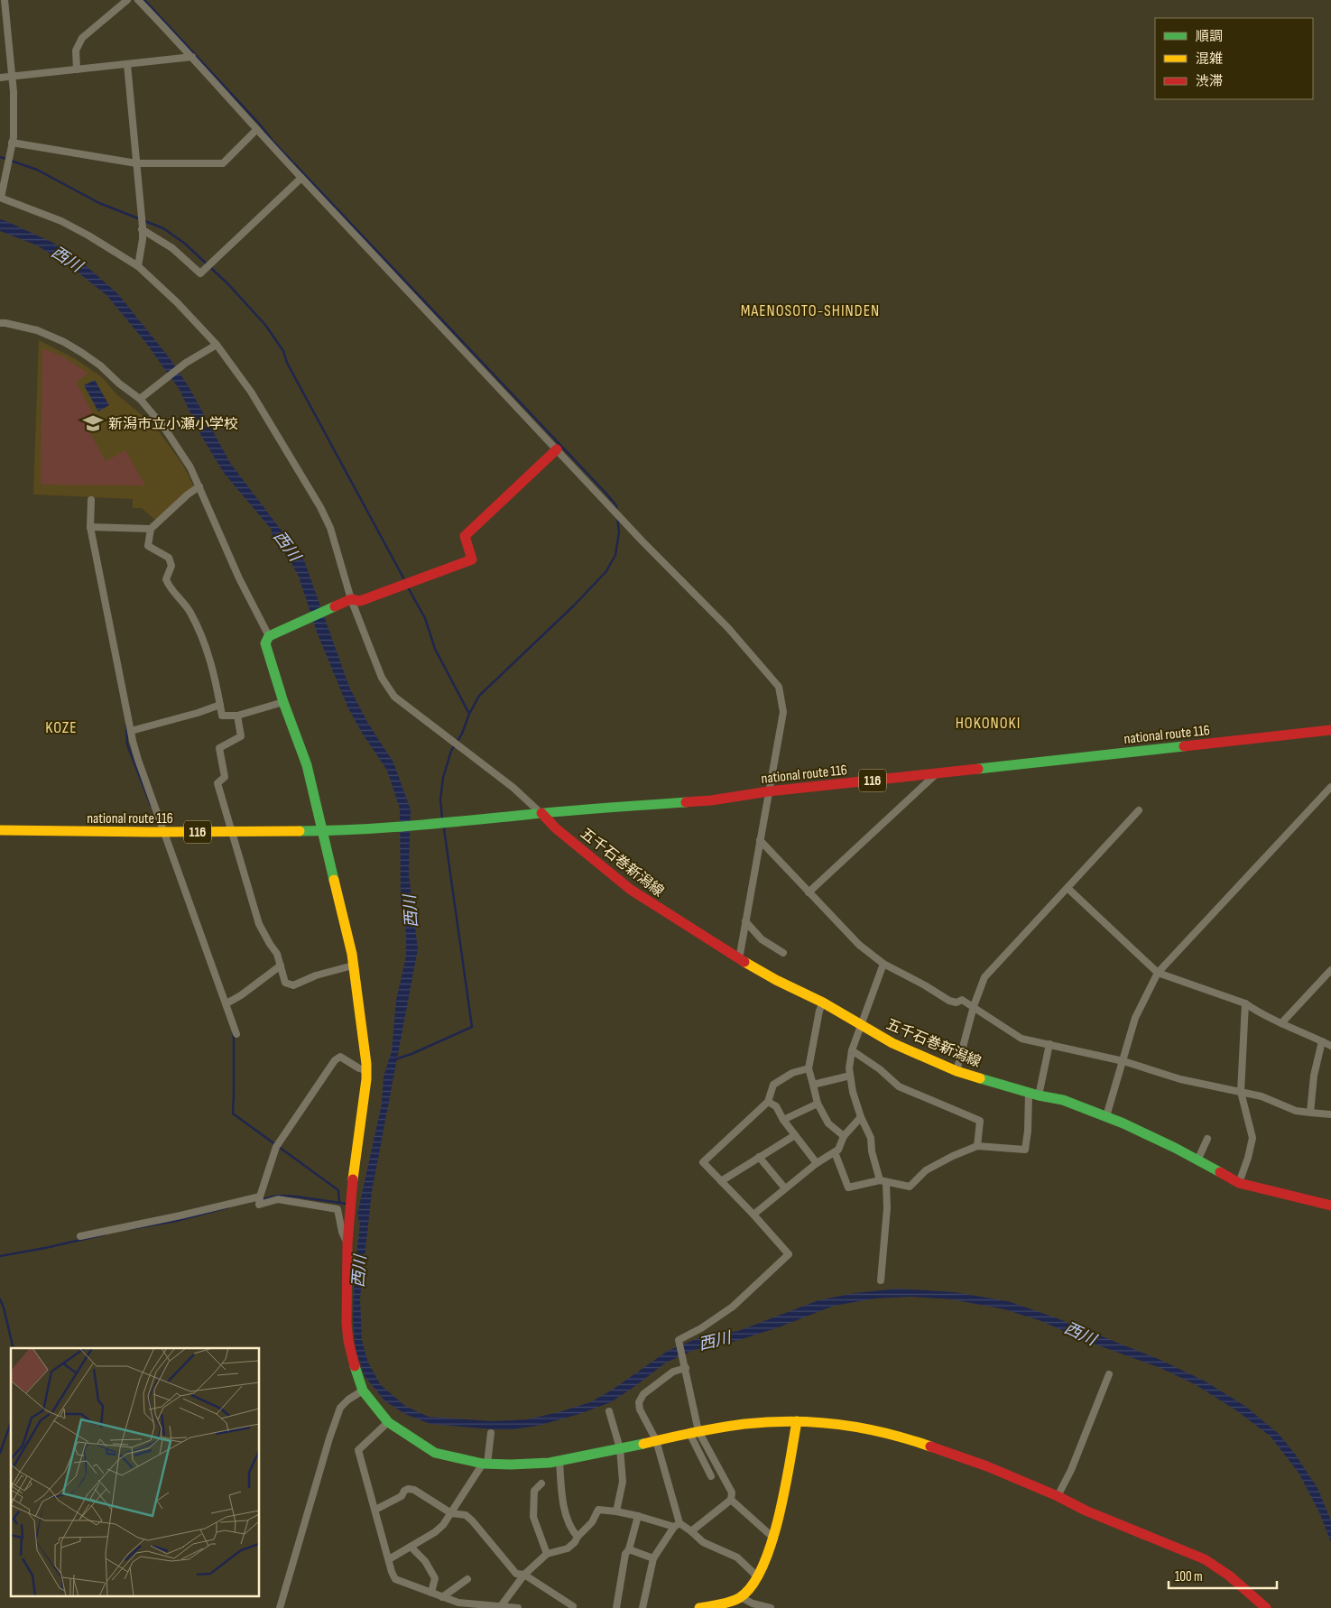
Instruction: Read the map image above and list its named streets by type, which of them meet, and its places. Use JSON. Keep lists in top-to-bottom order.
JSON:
{
  "streets": {
    "main road": ["national route 116", "116", "五千石巻新潟線"]
  },
  "crossings": [
    ["national route 116", "五千石巻新潟線"]
  ],
  "districts": ["MAENOSOTO-SHINDEN", "HOKONOKI", "KOZE"],
  "water": ["西川"],
  "places": {
    "school or university": ["新潟市立小瀬小学校"]
  },
  "legend": ["順調", "混雑", "渋滞"],
  "scale_bar": "100 m"
}
